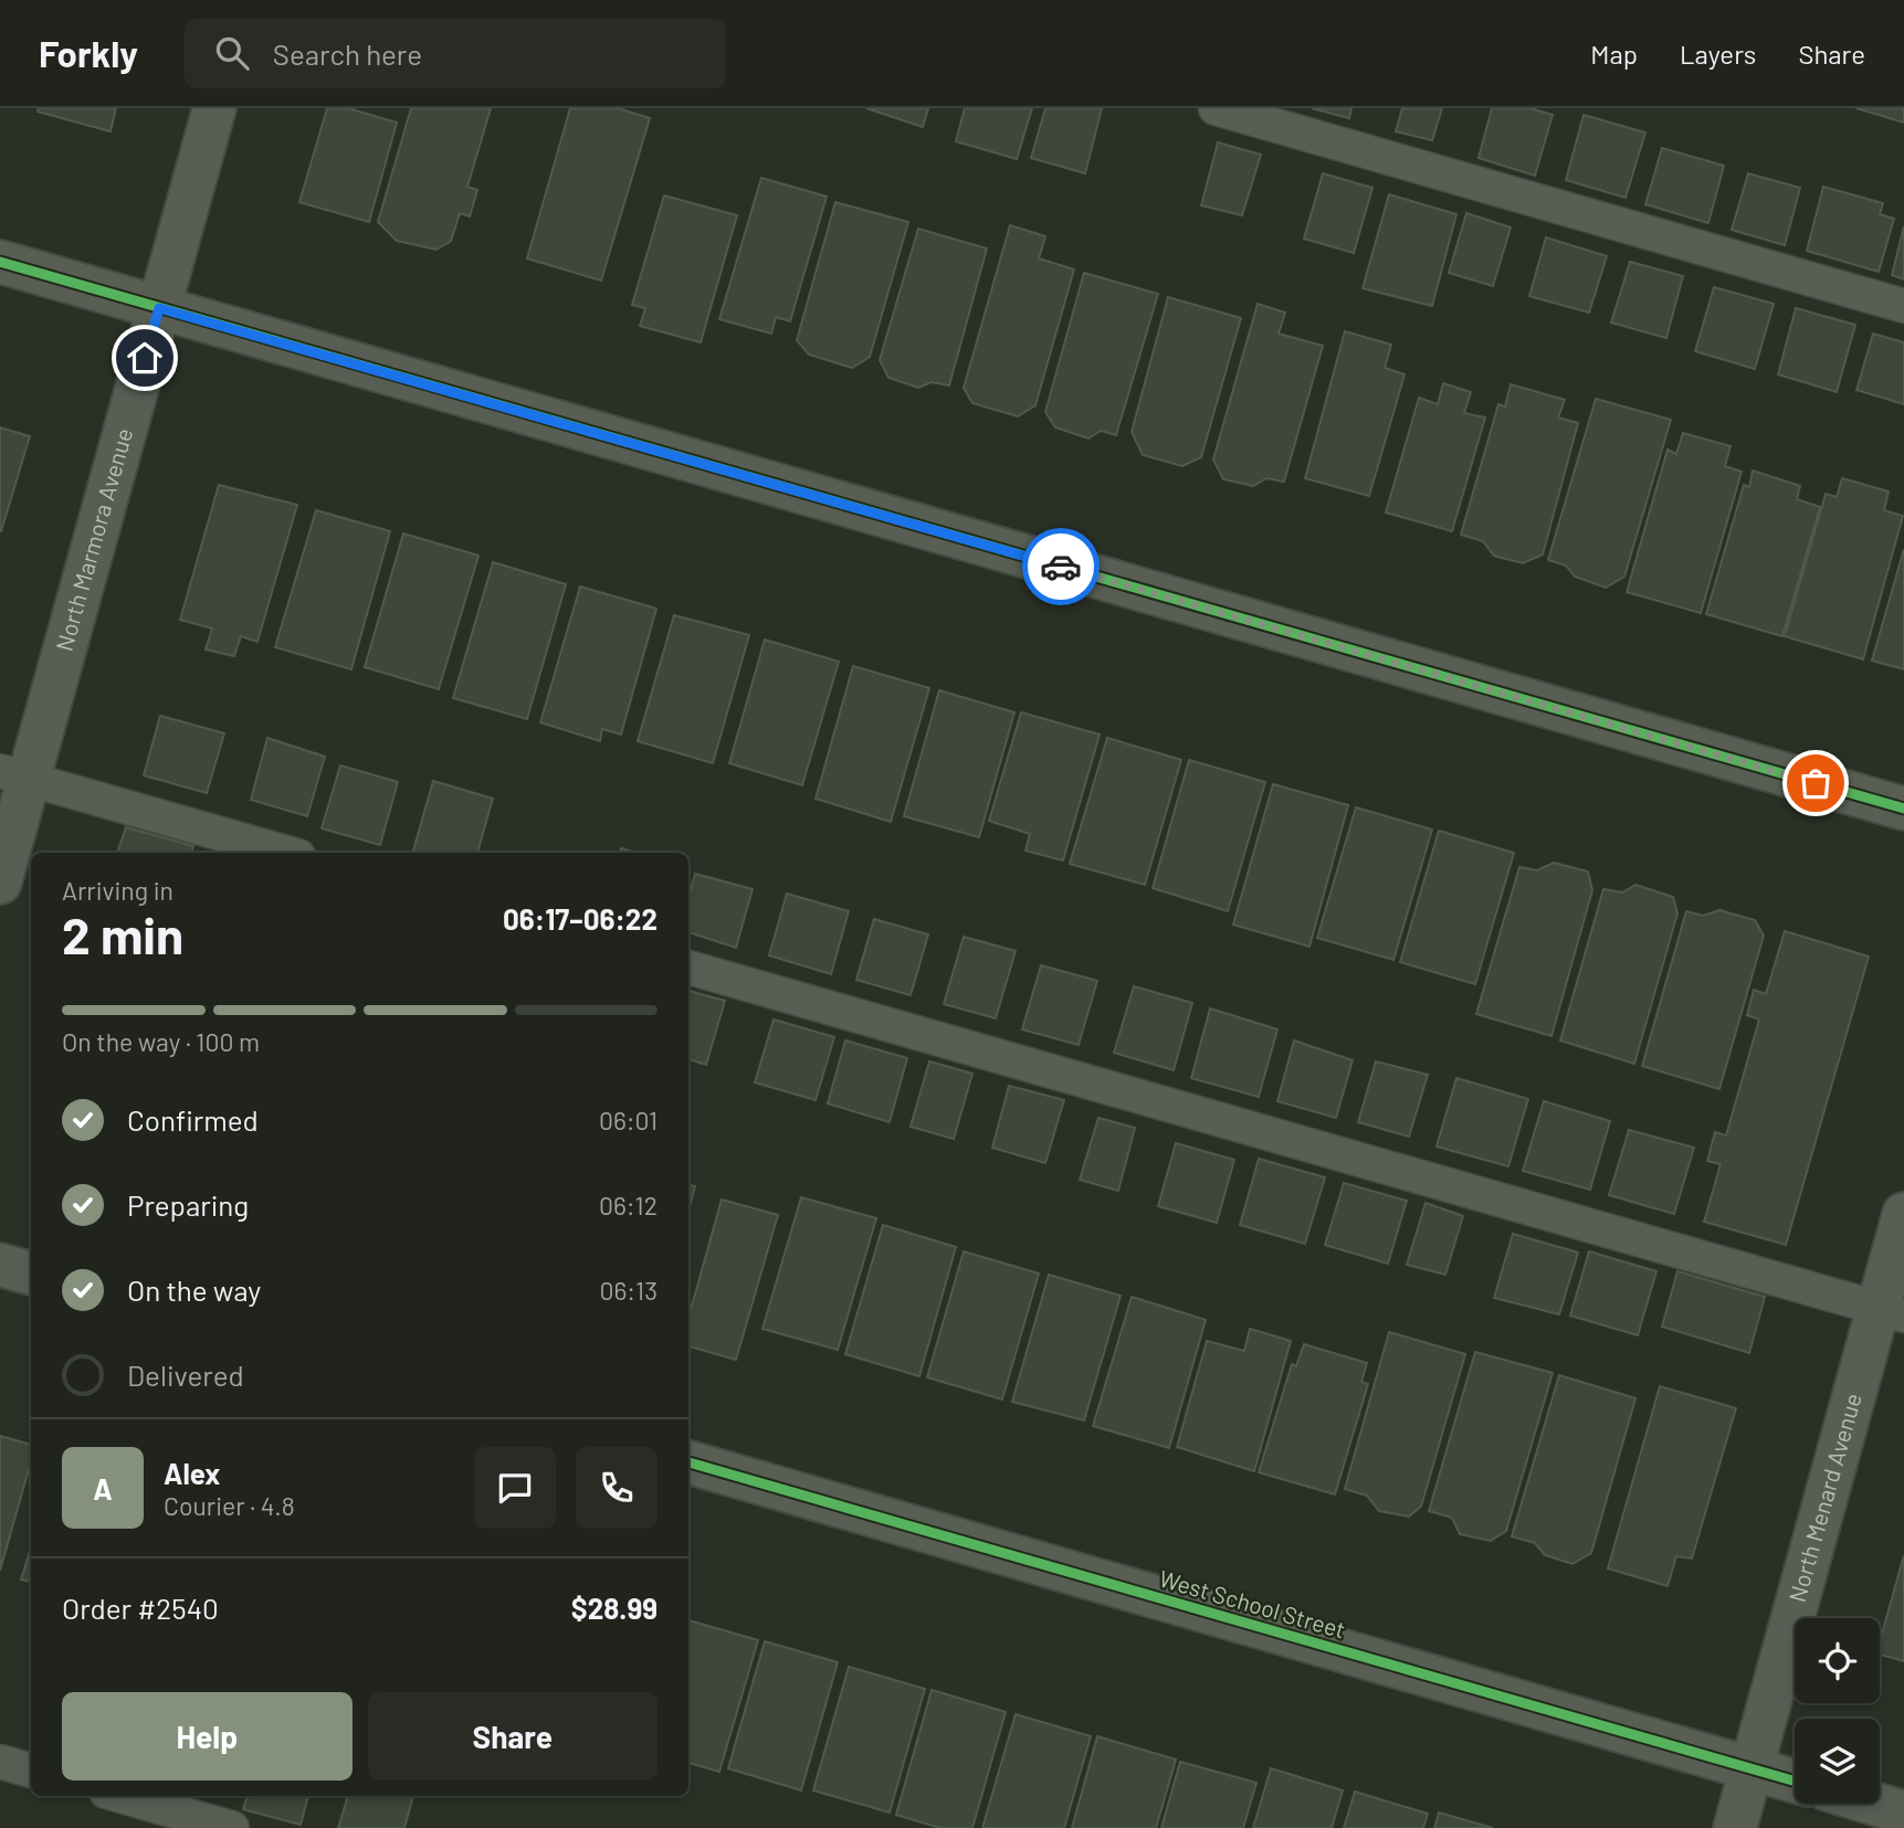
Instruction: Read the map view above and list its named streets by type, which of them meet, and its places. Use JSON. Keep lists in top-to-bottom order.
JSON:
{
  "streets": {
    "street": ["North Marmora Avenue", "North Menard Avenue", "West School Street"]
  },
  "crossings": [
    ["North Menard Avenue", "West School Street"]
  ],
  "page": {
    "header": "Forkly",
    "search": "Search here",
    "nav": ["Map", "Layers", "Share"],
    "heading": ["2 min", "Arriving in", "06:17–06:22"],
    "panel": [
      "Alex",
      "Courier · 4.8",
      "Order #2540",
      "$28.99"
    ],
    "bar": "On the way · 100 m",
    "list": [
      ["Confirmed", "06:01"],
      ["Preparing", "06:12"],
      ["On the way", "06:13"],
      "Delivered"
    ],
    "round": "A",
    "buttons": ["Help", "Share"]
  }
}
